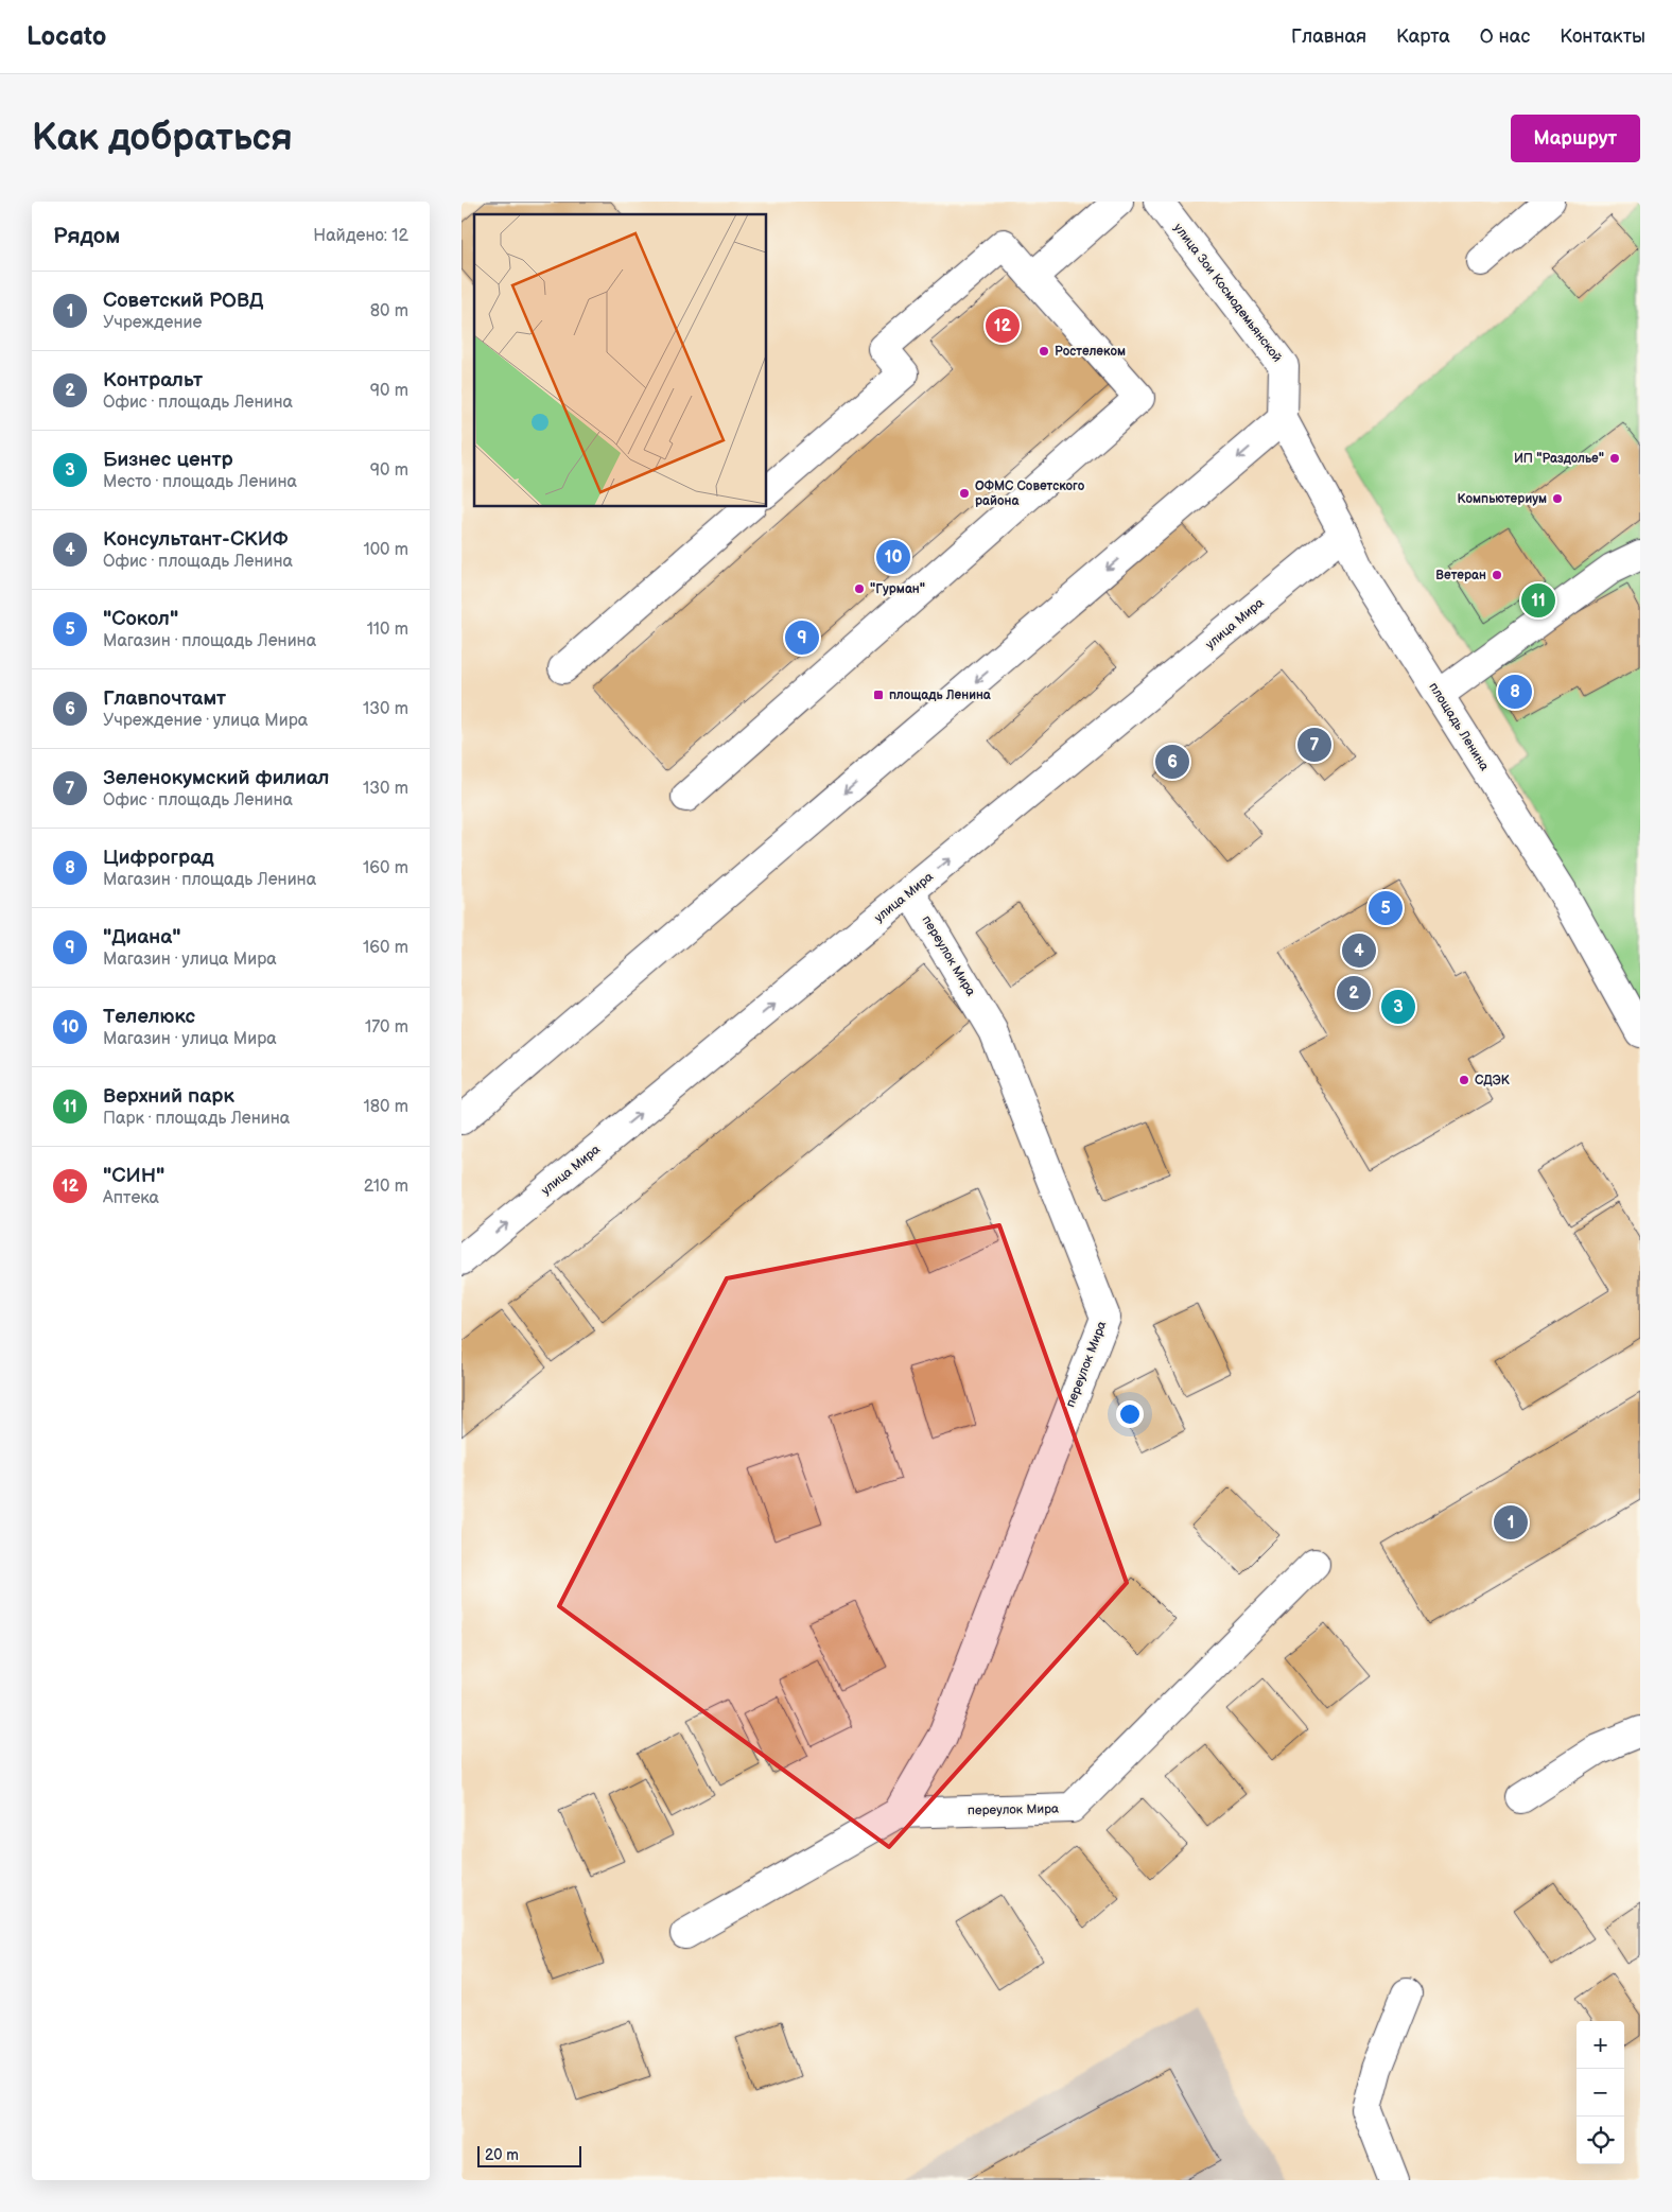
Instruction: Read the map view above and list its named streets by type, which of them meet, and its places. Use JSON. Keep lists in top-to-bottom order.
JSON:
{
  "streets": {
    "street": [
      "улица Зои Космодемьянской",
      "улица Мира",
      "площадь Ленина",
      "переулок Мира"
    ]
  },
  "crossings": [
    ["улица Зои Космодемьянской", "площадь Ленина"],
    ["улица Мира", "площадь Ленина"],
    ["улица Мира", "переулок Мира"]
  ],
  "places": {
    "other": [
      "Ростелеком",
      "ИП \"Раздолье\"",
      "OФМС Советского района",
      "Компьютериум",
      "Ветеран",
      "\"Гурман\"",
      "СДЭК"
    ],
    "transit": ["площадь Ленина"]
  },
  "scale_bar": "20 m",
  "page": {
    "header": "Locato",
    "nav": [
      "Главная",
      "Карта",
      "О нас",
      "Контакты"
    ],
    "buttons": "Маршрут",
    "title": "Как добраться",
    "heading": ["Рядом", "Найдено: 12"],
    "list": [
      {
        "mark": "1",
        "name": "Советский РОВД",
        "note": "Учреждение",
        "value": "80 m"
      },
      {
        "mark": "2",
        "name": "Контральт",
        "note": "Офис · площадь Ленина",
        "value": "90 m"
      },
      {
        "mark": "3",
        "name": "Бизнес центр",
        "note": "Место · площадь Ленина",
        "value": "90 m"
      },
      {
        "mark": "4",
        "name": "Консультант-СКИФ",
        "note": "Офис · площадь Ленина",
        "value": "100 m"
      },
      {
        "mark": "5",
        "name": "\"Сокол\"",
        "note": "Магазин · площадь Ленина",
        "value": "110 m"
      },
      {
        "mark": "6",
        "name": "Главпочтамт",
        "note": "Учреждение · улица Мира",
        "value": "130 m"
      },
      {
        "mark": "7",
        "name": "Зеленокумский филиал",
        "note": "Офис · площадь Ленина",
        "value": "130 m"
      },
      {
        "mark": "8",
        "name": "Цифроград",
        "note": "Магазин · площадь Ленина",
        "value": "160 m"
      },
      {
        "mark": "9",
        "name": "\"Диана\"",
        "note": "Магазин · улица Мира",
        "value": "160 m"
      },
      {
        "mark": "10",
        "name": "Телелюкс",
        "note": "Магазин · улица Мира",
        "value": "170 m"
      },
      {
        "mark": "11",
        "name": "Верхний парк",
        "note": "Парк · площадь Ленина",
        "value": "180 m"
      },
      {
        "mark": "12",
        "name": "\"СИН\"",
        "note": "Аптека",
        "value": "210 m"
      }
    ],
    "pins": [
      "12",
      "10",
      "11",
      "9",
      "8",
      "7",
      "6",
      "5",
      "4",
      "2",
      "3",
      "1"
    ],
    "map_buttons": ["+", "−"],
    "scale": "20 m"
  }
}
